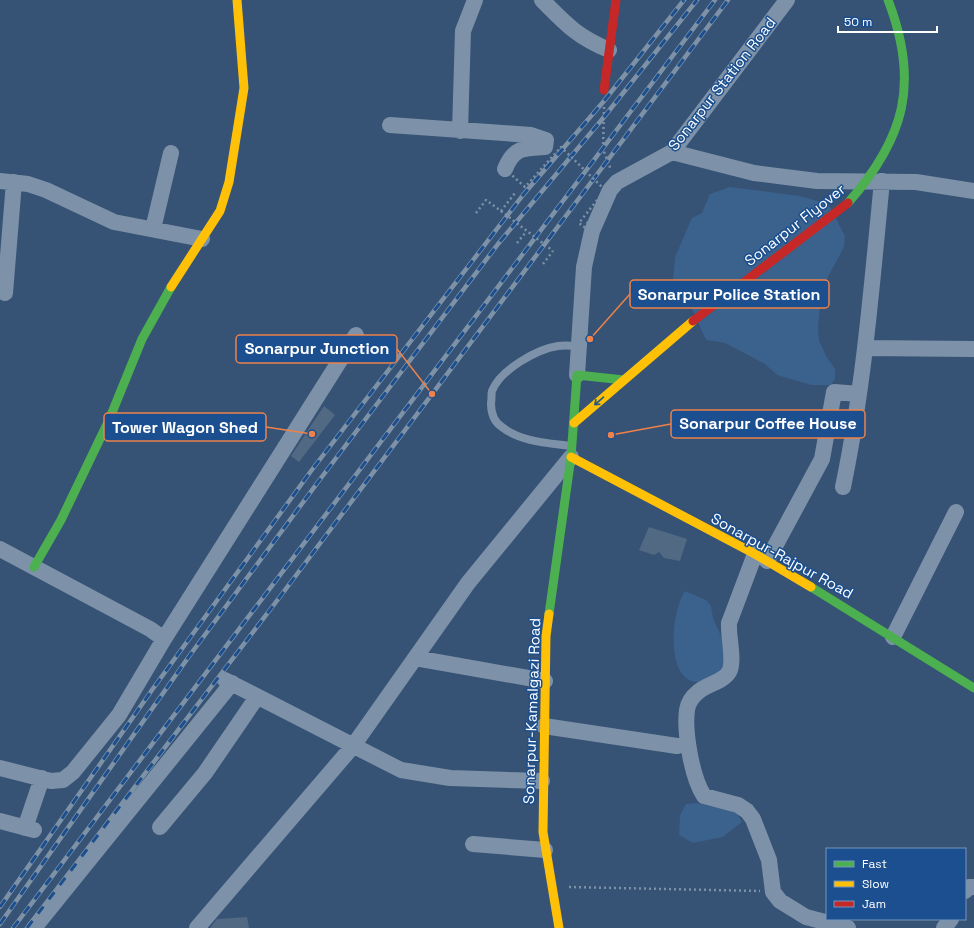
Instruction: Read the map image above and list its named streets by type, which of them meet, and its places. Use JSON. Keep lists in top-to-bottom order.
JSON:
{
  "streets": {
    "main road": ["Sonarpur Flyover", "Sonarpur-Rajpur Road", "Sonarpur-Kamalgazi Road"],
    "street": ["Sonarpur Station Road"]
  },
  "crossings": [
    ["Sonarpur Flyover", "Sonarpur-Kamalgazi Road"],
    ["Sonarpur-Rajpur Road", "Sonarpur-Kamalgazi Road"]
  ],
  "places": [
    "Sonarpur Police Station",
    "Sonarpur Junction",
    "Tower Wagon Shed",
    "Sonarpur Coffee House"
  ],
  "legend": ["Fast", "Slow", "Jam"],
  "scale_bar": "50 m"
}
